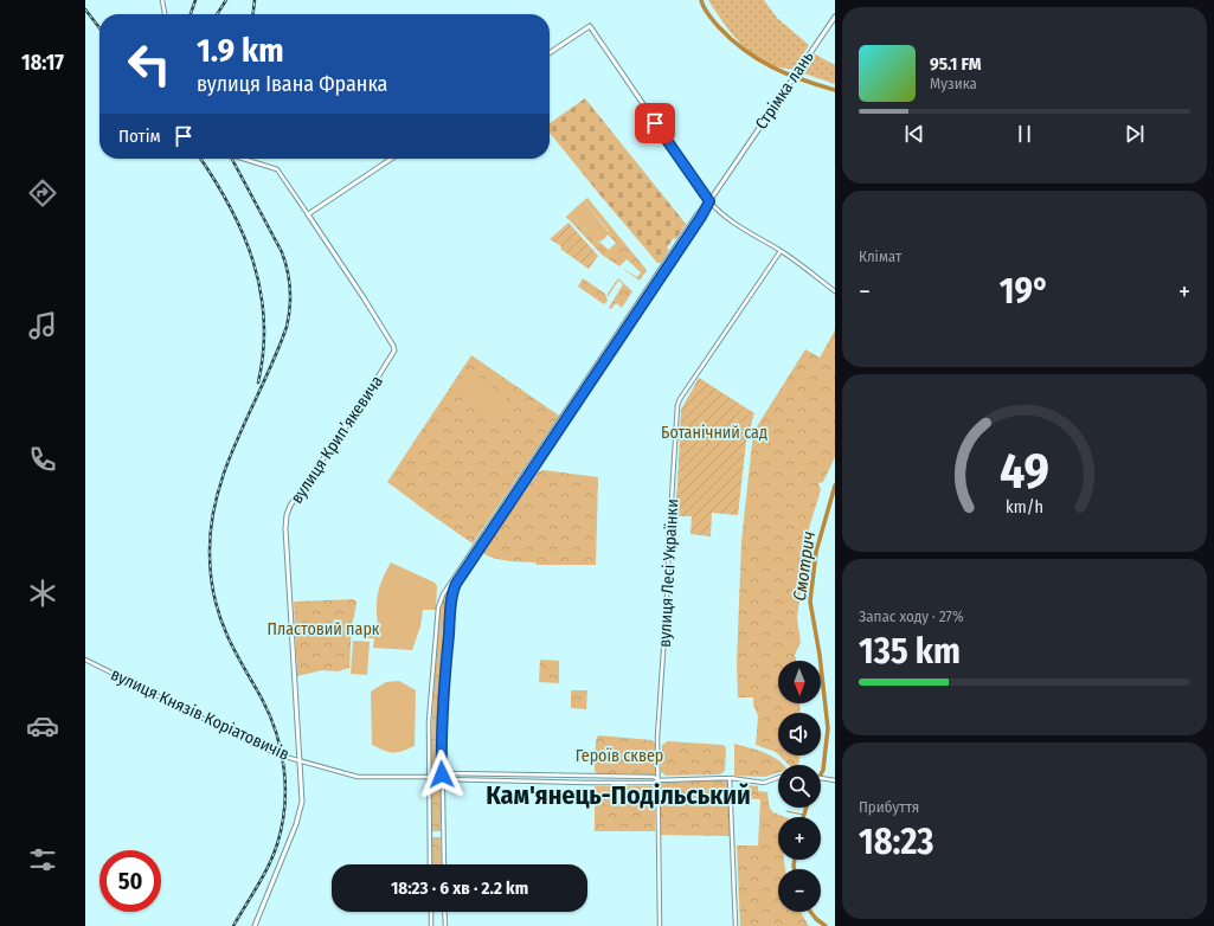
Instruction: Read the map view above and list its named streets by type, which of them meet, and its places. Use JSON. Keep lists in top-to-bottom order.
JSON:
{
  "streets": {
    "main road": [
      "Стрімка лань",
      "вулиця Крипʼякевича",
      "вулиця Лесі Українки",
      "вулиця Князів Коріатовичів"
    ]
  },
  "crossings": [
    ["вулиця Крипʼякевича", "вулиця Князів Коріатовичів"],
    ["вулиця Лесі Українки", "вулиця Князів Коріатовичів"]
  ],
  "districts": ["Кам'янець-Подільський"],
  "water": ["Смотрич"],
  "parks": ["Ботанічний сад", "Пластовий парк", "Героїв сквер"],
  "north": "bottom",
  "page": {
    "tabs": "18:17",
    "turn": ["1.9 km", "вулиця Івана Франка"],
    "song": ["95.1 FM", "Музика"],
    "then": "Потім",
    "tile": [
      "Клімат",
      ["Запас ходу · 27%", "135 km"],
      ["Прибуття", "18:23"]
    ],
    "heat": ["−", "19°", "+"],
    "map_buttons": ["+", "−"],
    "limit": "50",
    "trip": "18:23 · 6 хв · 2.2 km",
    "gauge": ["49", "km/h"]
  }
}
